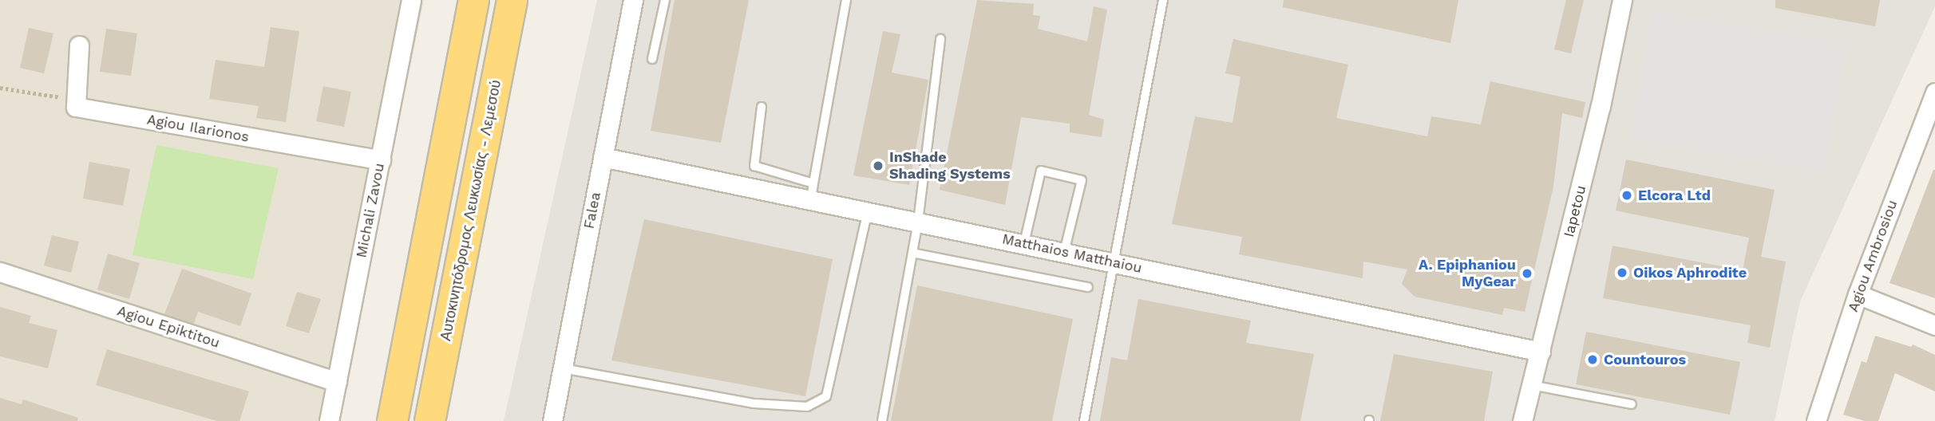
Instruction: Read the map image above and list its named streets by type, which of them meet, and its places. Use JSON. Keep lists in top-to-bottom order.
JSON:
{
  "streets": {
    "highway": ["Αυτοκινητόδρομος Λευκωσίας - Λεμεσού"],
    "street": [
      "Agiou Ilarionos",
      "Michali Zavou",
      "Falea",
      "Iapetou",
      "Matthaios Matthaiou",
      "Agiou Ambrosiou",
      "Agiou Epiktitou"
    ]
  },
  "crossings": [
    ["Agiou Ilarionos", "Michali Zavou"],
    ["Michali Zavou", "Agiou Epiktitou"],
    ["Falea", "Matthaios Matthaiou"],
    ["Iapetou", "Matthaios Matthaiou"]
  ],
  "places": [
    "InShade Shading Systems",
    "Elcora Ltd",
    "Oikos Aphrodite",
    "A. Epiphaniou MyGear",
    "Countouros"
  ]
}
